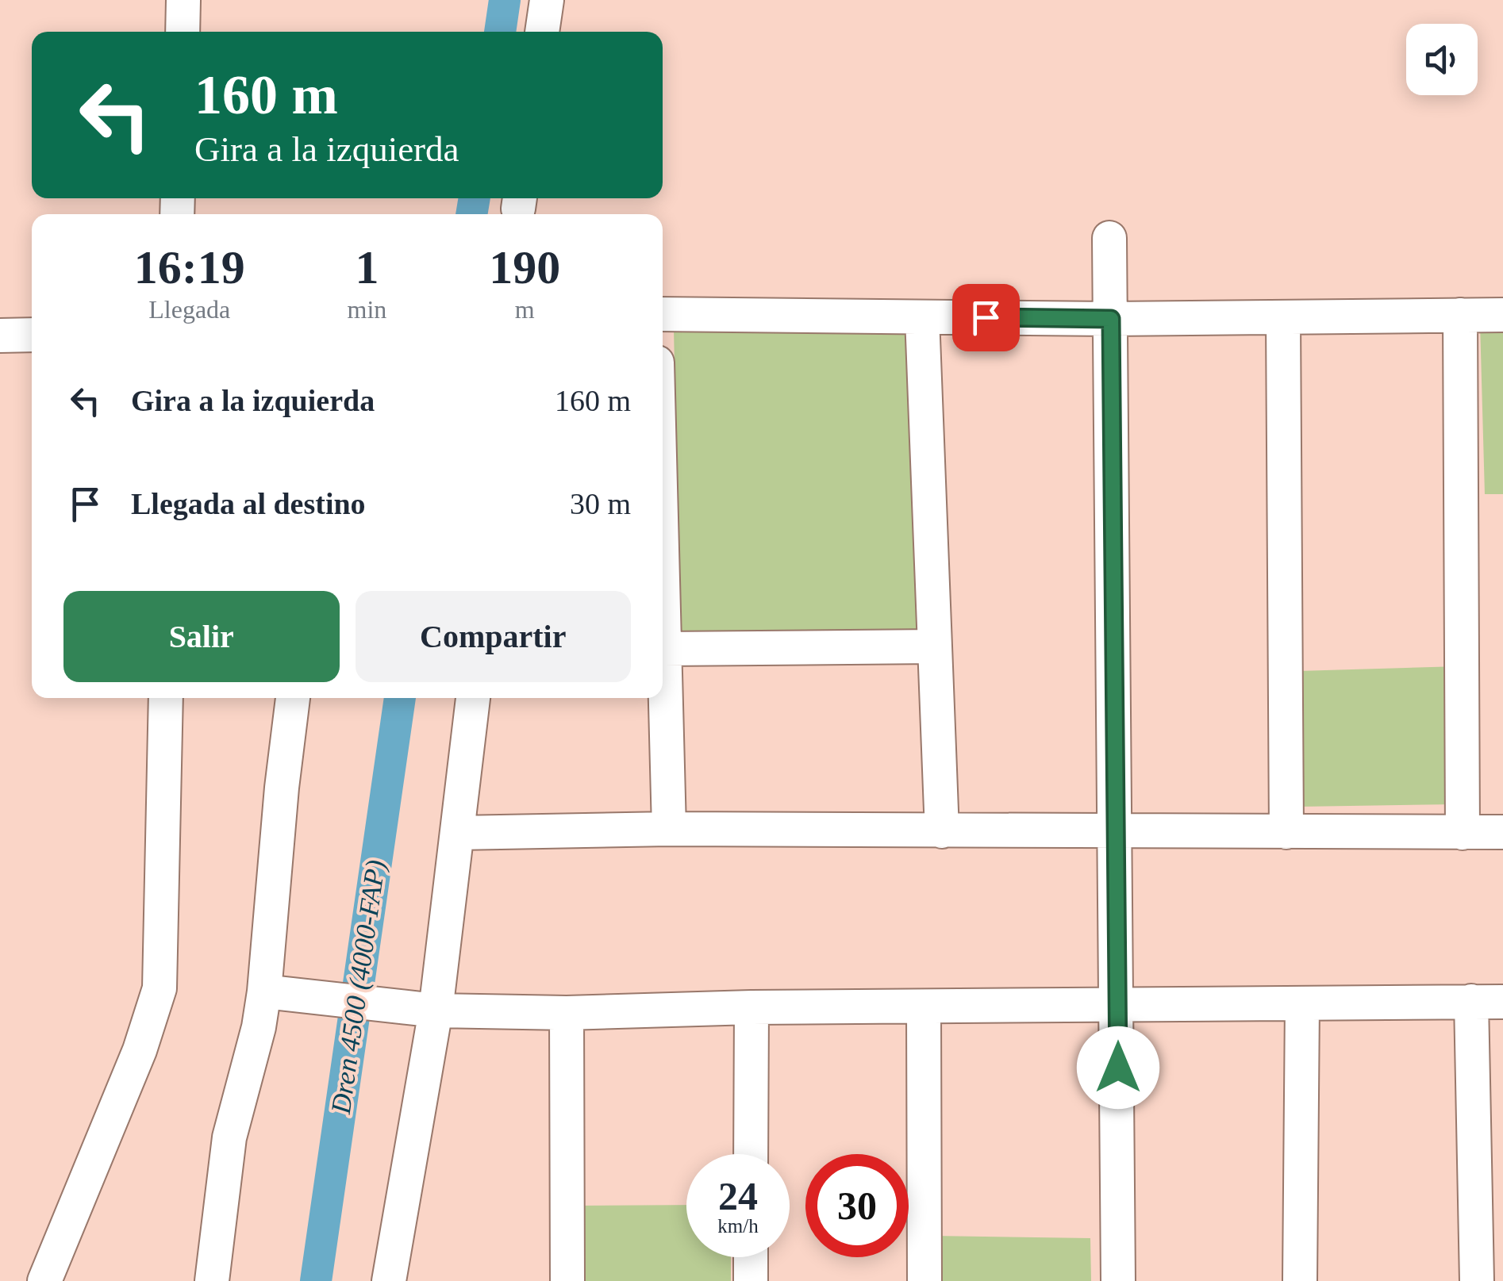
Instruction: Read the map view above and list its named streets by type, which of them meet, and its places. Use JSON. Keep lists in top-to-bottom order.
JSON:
{
  "water": ["Dren 4500 (4000-FAP)"],
  "page": {
    "turn": ["160 m", "Gira a la izquierda"],
    "eta": [
      "16:19",
      "Llegada",
      "1",
      "min",
      "190",
      "m"
    ],
    "list": [
      {
        "name": "Gira a la izquierda",
        "value": "160 m"
      },
      {
        "name": "Llegada al destino",
        "value": "30 m"
      }
    ],
    "buttons": ["Salir", "Compartir"],
    "speed": "24 km/h",
    "limit": "30"
  }
}
